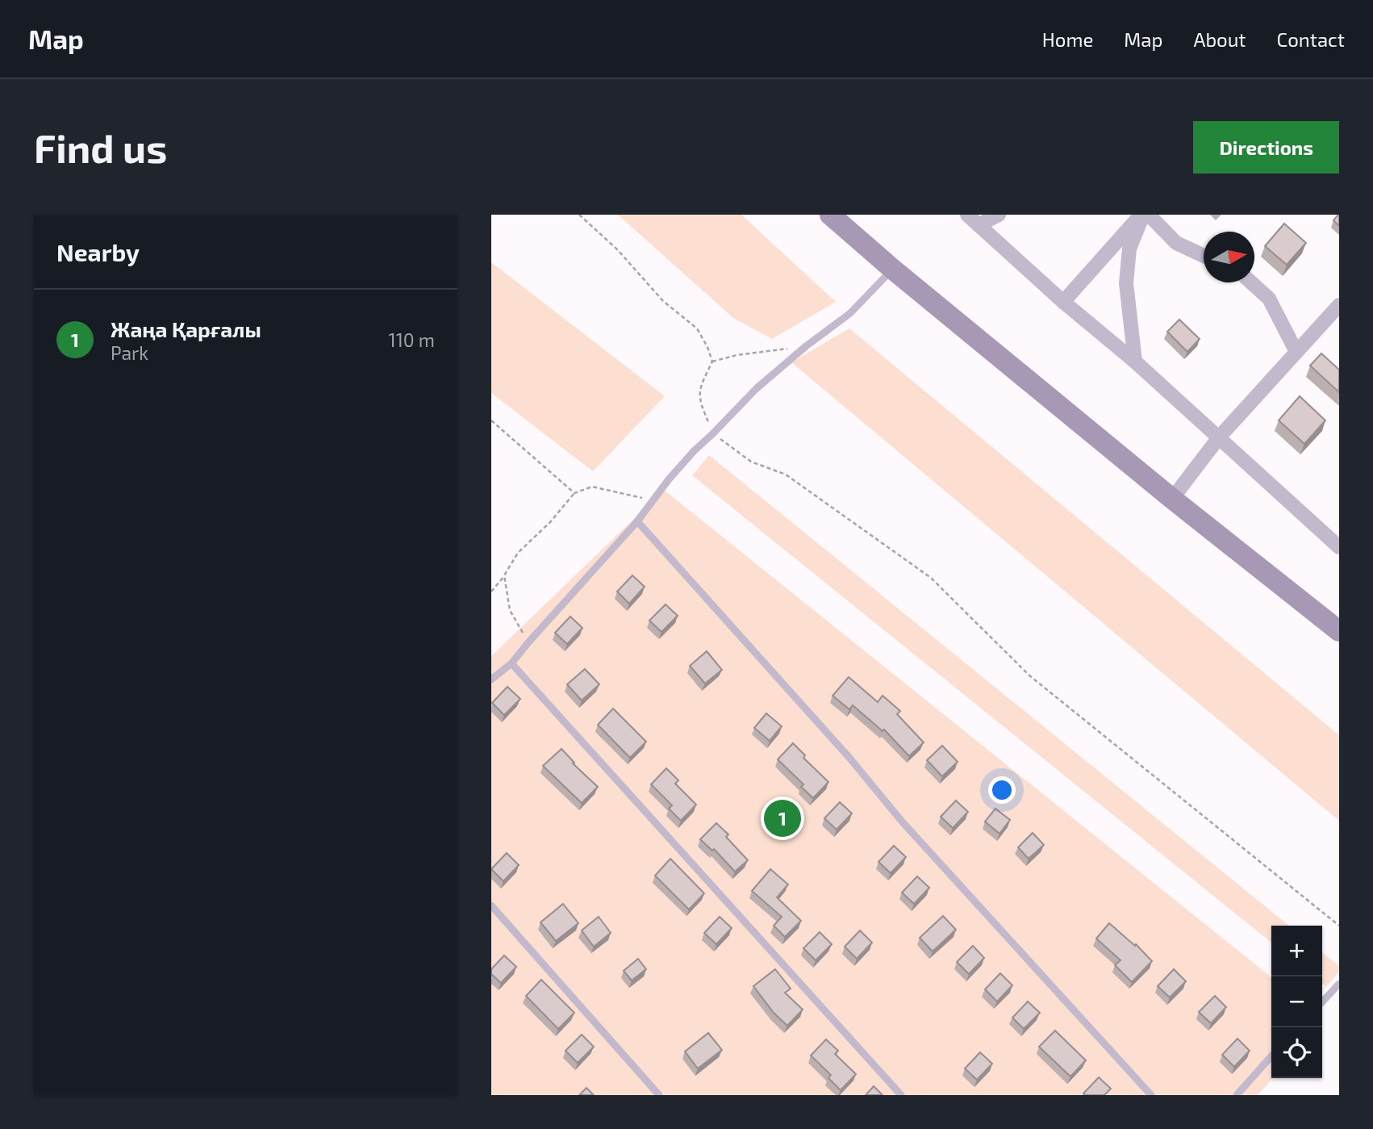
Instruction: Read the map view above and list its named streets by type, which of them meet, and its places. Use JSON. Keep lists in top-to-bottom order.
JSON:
{
  "north": "right",
  "page": {
    "header": "Map",
    "nav": [
      "Home",
      "Map",
      "About",
      "Contact"
    ],
    "buttons": "Directions",
    "title": "Find us",
    "heading": "Nearby",
    "list": [
      {
        "mark": "1",
        "name": "Жаңа Қарғалы",
        "note": "Park",
        "value": "110 m"
      }
    ],
    "pins": "1",
    "map_buttons": ["+", "−"]
  }
}
